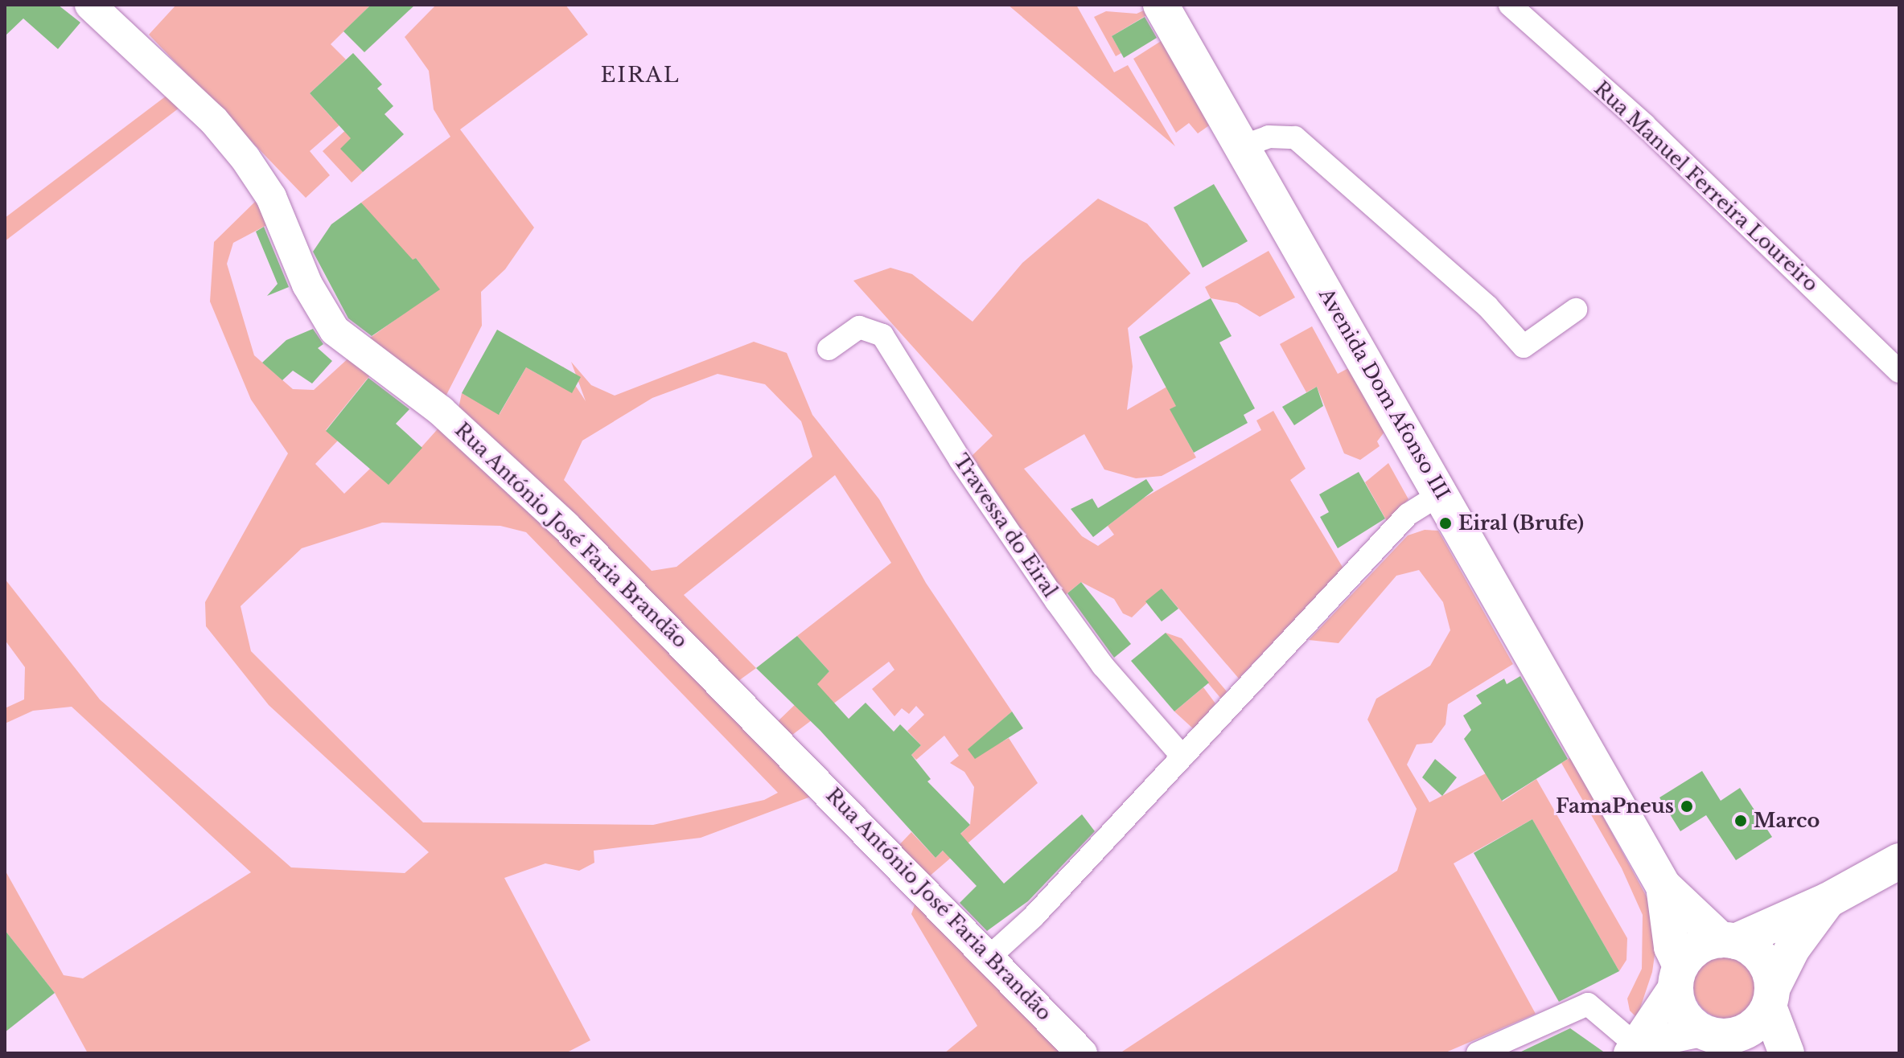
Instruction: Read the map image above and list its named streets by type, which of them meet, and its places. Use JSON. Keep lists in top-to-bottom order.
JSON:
{
  "streets": {
    "main road": ["Avenida Dom Afonso III"],
    "street": ["Rua Manuel Ferreira Loureiro", "Travessa do Eiral", "Rua António José Faria Brandão"]
  },
  "districts": ["EIRAL"],
  "places": ["Eiral (Brufe)", "FamaPneus", "Marco"]
}
